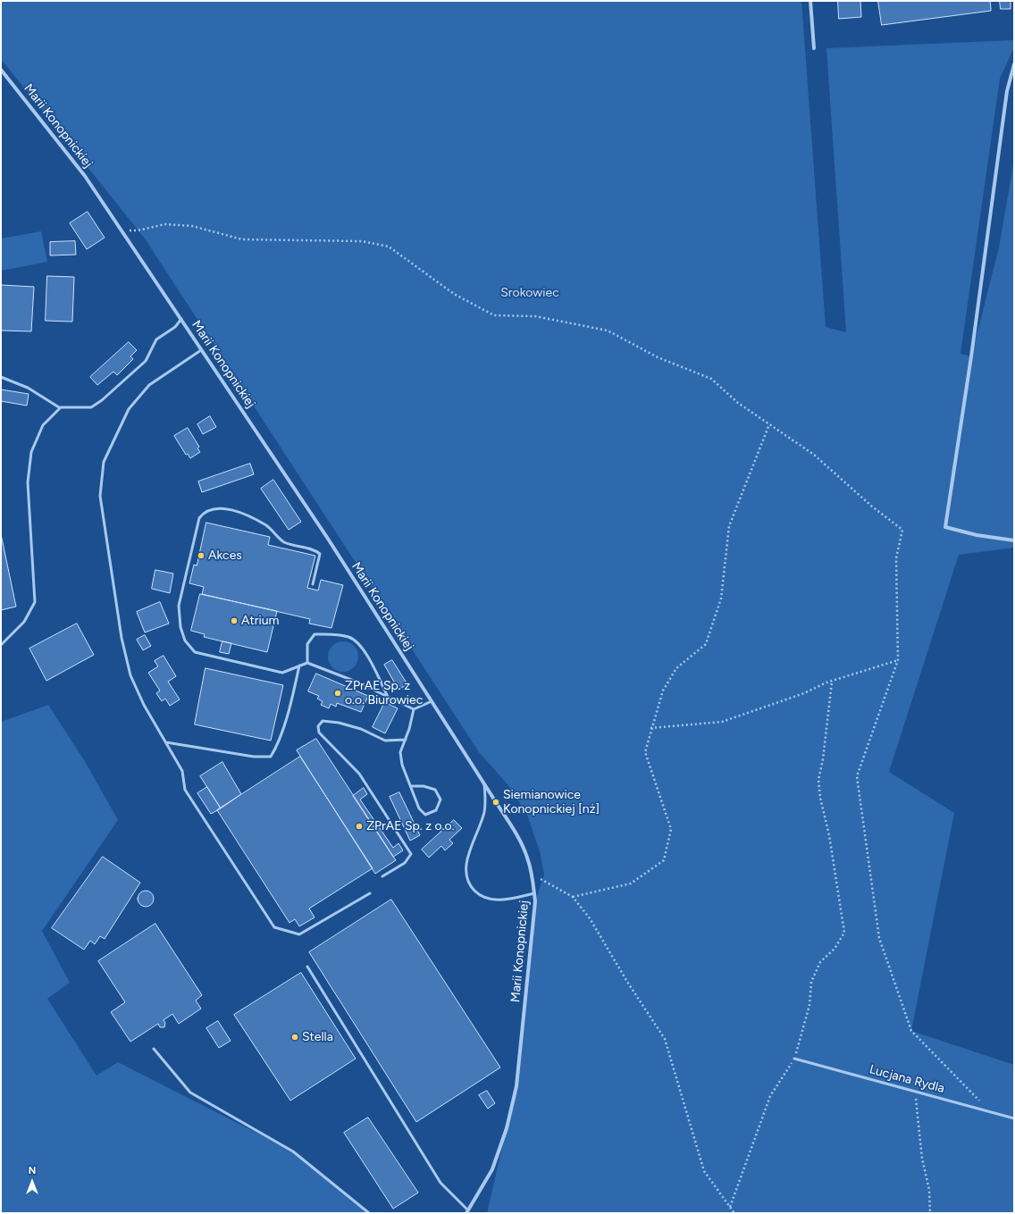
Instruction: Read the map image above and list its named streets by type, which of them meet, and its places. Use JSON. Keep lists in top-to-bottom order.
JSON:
{
  "streets": {
    "street": ["Marii Konopnickiej"],
    "lane": ["Lucjana Rydla"]
  },
  "parks": ["Srokowiec"],
  "places": [
    "Akces",
    "Atrium",
    "ZPrAE Sp. z o.o. Biurowiec",
    "Siemianowice Konopnickiej [nż]",
    "ZPrAE Sp. z o.o.",
    "Stella"
  ],
  "north": "top"
}
